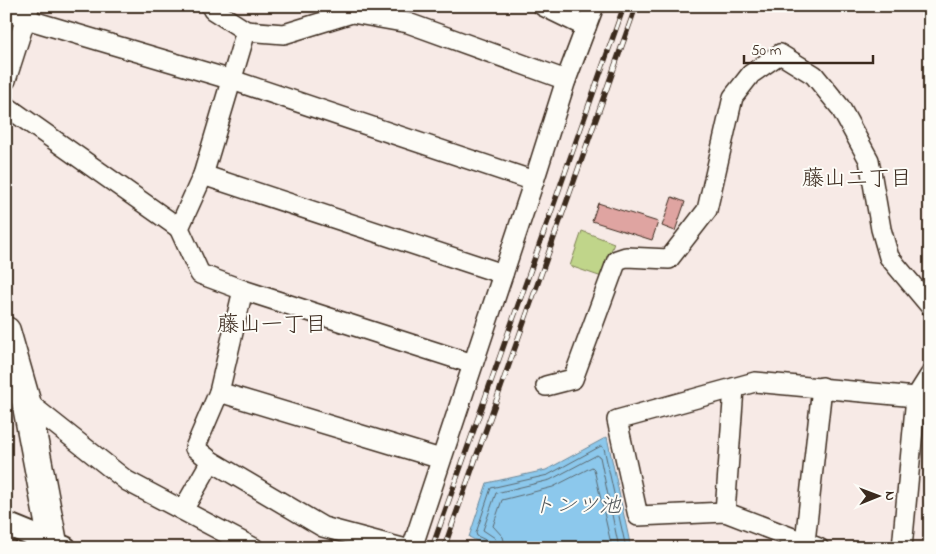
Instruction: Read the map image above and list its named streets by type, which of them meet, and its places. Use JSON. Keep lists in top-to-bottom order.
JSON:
{
  "districts": ["藤山二丁目", "藤山一丁目"],
  "water": ["トンツ池"],
  "scale_bar": "50 m",
  "north": "right"
}
